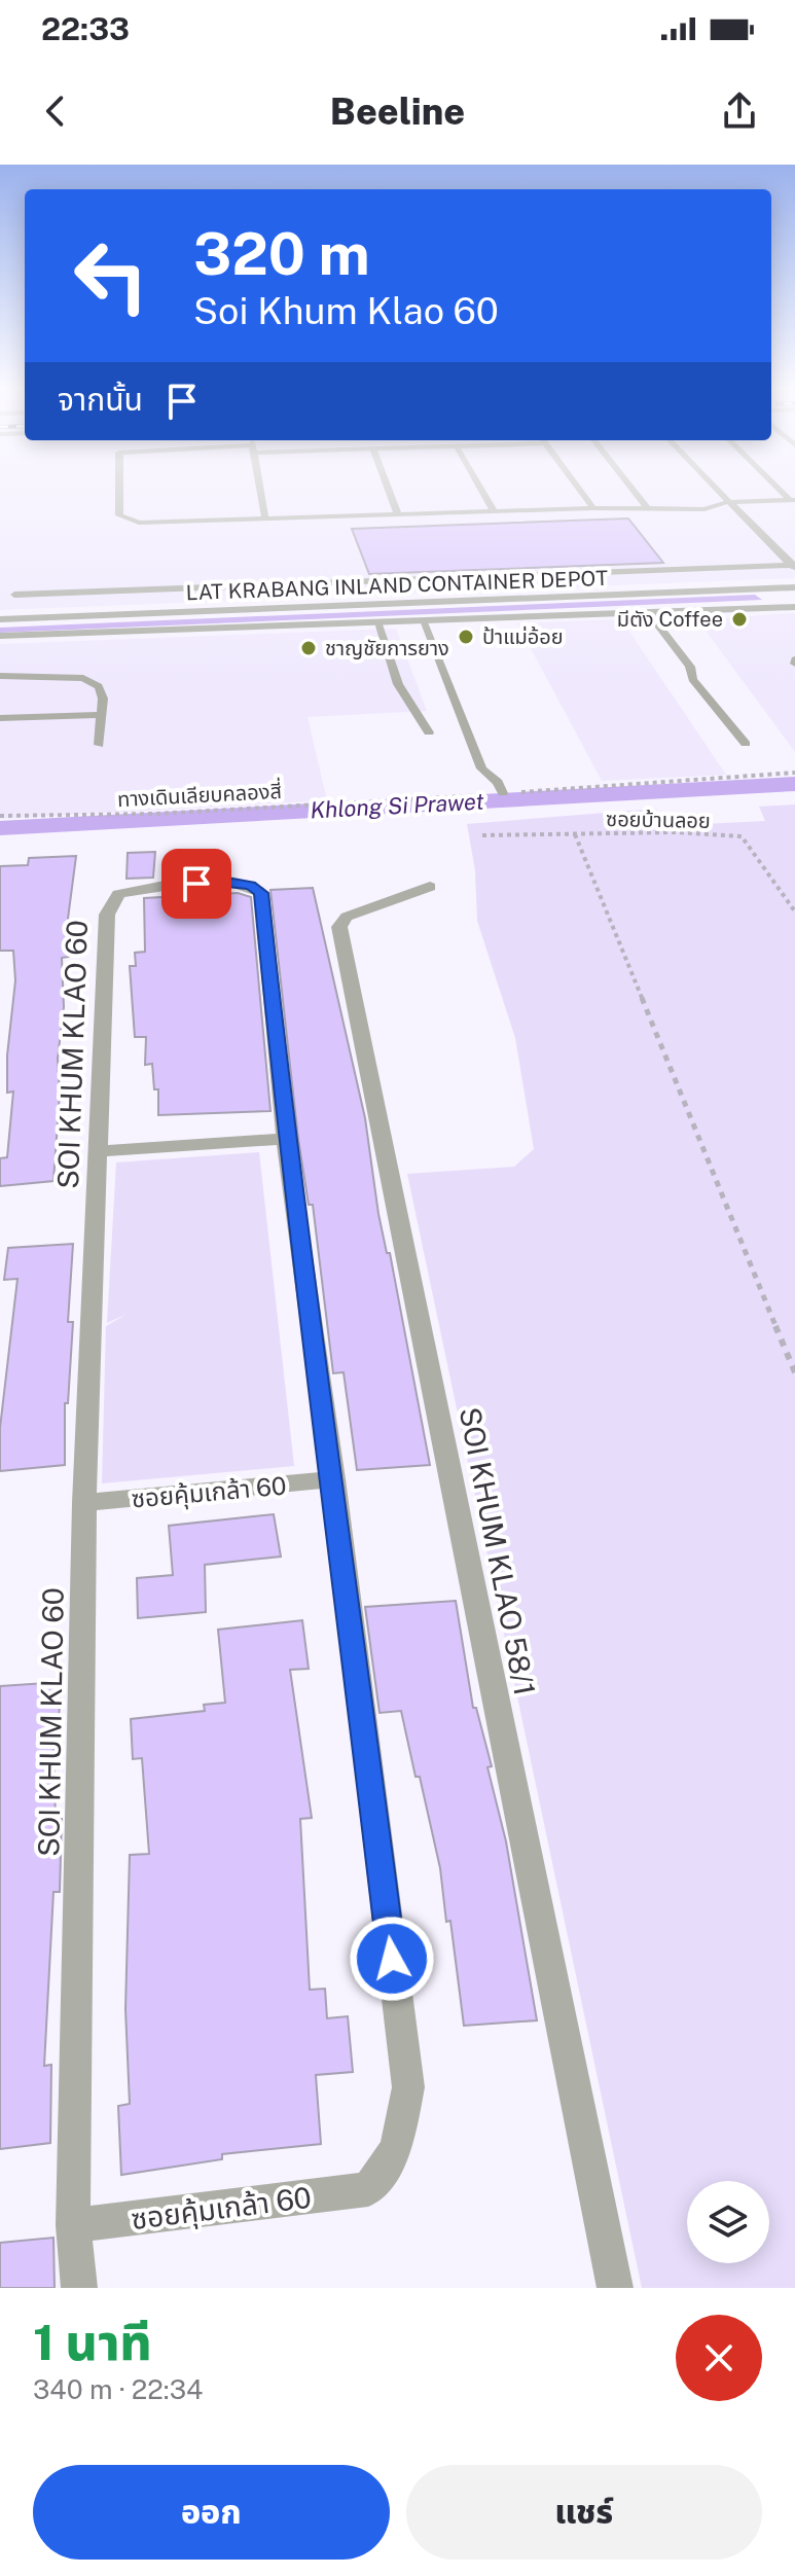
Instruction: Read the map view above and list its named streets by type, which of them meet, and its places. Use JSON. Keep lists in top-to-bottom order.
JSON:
{
  "streets": {
    "street": [
      "LAT KRABANG INLAND CONTAINER DEPOT",
      "SOI KHUM KLAO 60",
      "ซอยคุ้มเกล้า 60",
      "SOI KHUM KLAO 58/1"
    ],
    "path": ["ทางเดินเลียบคลองสี่", "ซอยบ้านลอย"]
  },
  "crossings": [
    ["SOI KHUM KLAO 60", "ซอยคุ้มเกล้า 60"]
  ],
  "water": ["Khlong Si Prawet"],
  "places": ["มีตัง Coffee", "ป้าแม่อ้อย", "ชาญชัยการยาง"],
  "page": {
    "status": "22:33",
    "header": "Beeline",
    "turn": ["320 m", "Soi Khum Klao 60"],
    "then": "จากนั้น",
    "heading": ["1 นาที", "340 m · 22:34"],
    "buttons": ["ออก", "แชร์"]
  }
}
